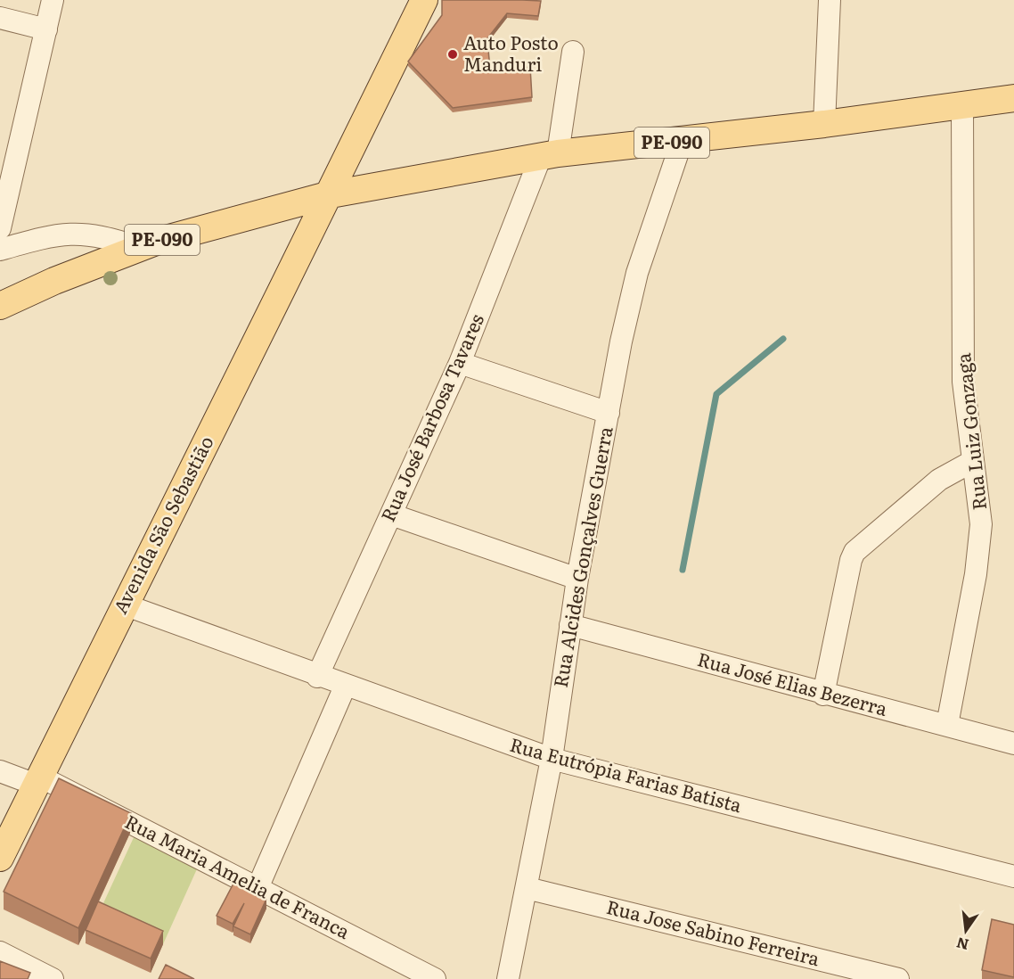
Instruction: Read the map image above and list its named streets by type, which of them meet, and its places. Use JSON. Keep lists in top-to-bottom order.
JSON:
{
  "streets": {
    "main road": ["PE-090", "Avenida São Sebastião"],
    "street": [
      "Rua José Barbosa Tavares",
      "Rua Luiz Gonzaga",
      "Rua Alcides Gonçalves Guerra",
      "Rua José Elias Bezerra",
      "Rua Eutrópia Farias Batista",
      "Rua Maria Amelia de Franca",
      "Rua Jose Sabino Ferreira"
    ]
  },
  "crossings": [
    ["PE-090", "Rua José Barbosa Tavares"],
    ["PE-090", "Rua Luiz Gonzaga"],
    ["PE-090", "Avenida São Sebastião"],
    ["PE-090", "Rua Alcides Gonçalves Guerra"],
    ["Rua José Barbosa Tavares", "Rua Eutrópia Farias Batista"],
    ["Rua Luiz Gonzaga", "Rua José Elias Bezerra"],
    ["Avenida São Sebastião", "Rua Eutrópia Farias Batista"],
    ["Avenida São Sebastião", "Rua Maria Amelia de Franca"],
    ["Rua Alcides Gonçalves Guerra", "Rua José Elias Bezerra"],
    ["Rua Alcides Gonçalves Guerra", "Rua Eutrópia Farias Batista"],
    ["Rua Alcides Gonçalves Guerra", "Rua Jose Sabino Ferreira"]
  ],
  "places": ["Auto Posto Manduri"],
  "north": "bottom"
}
